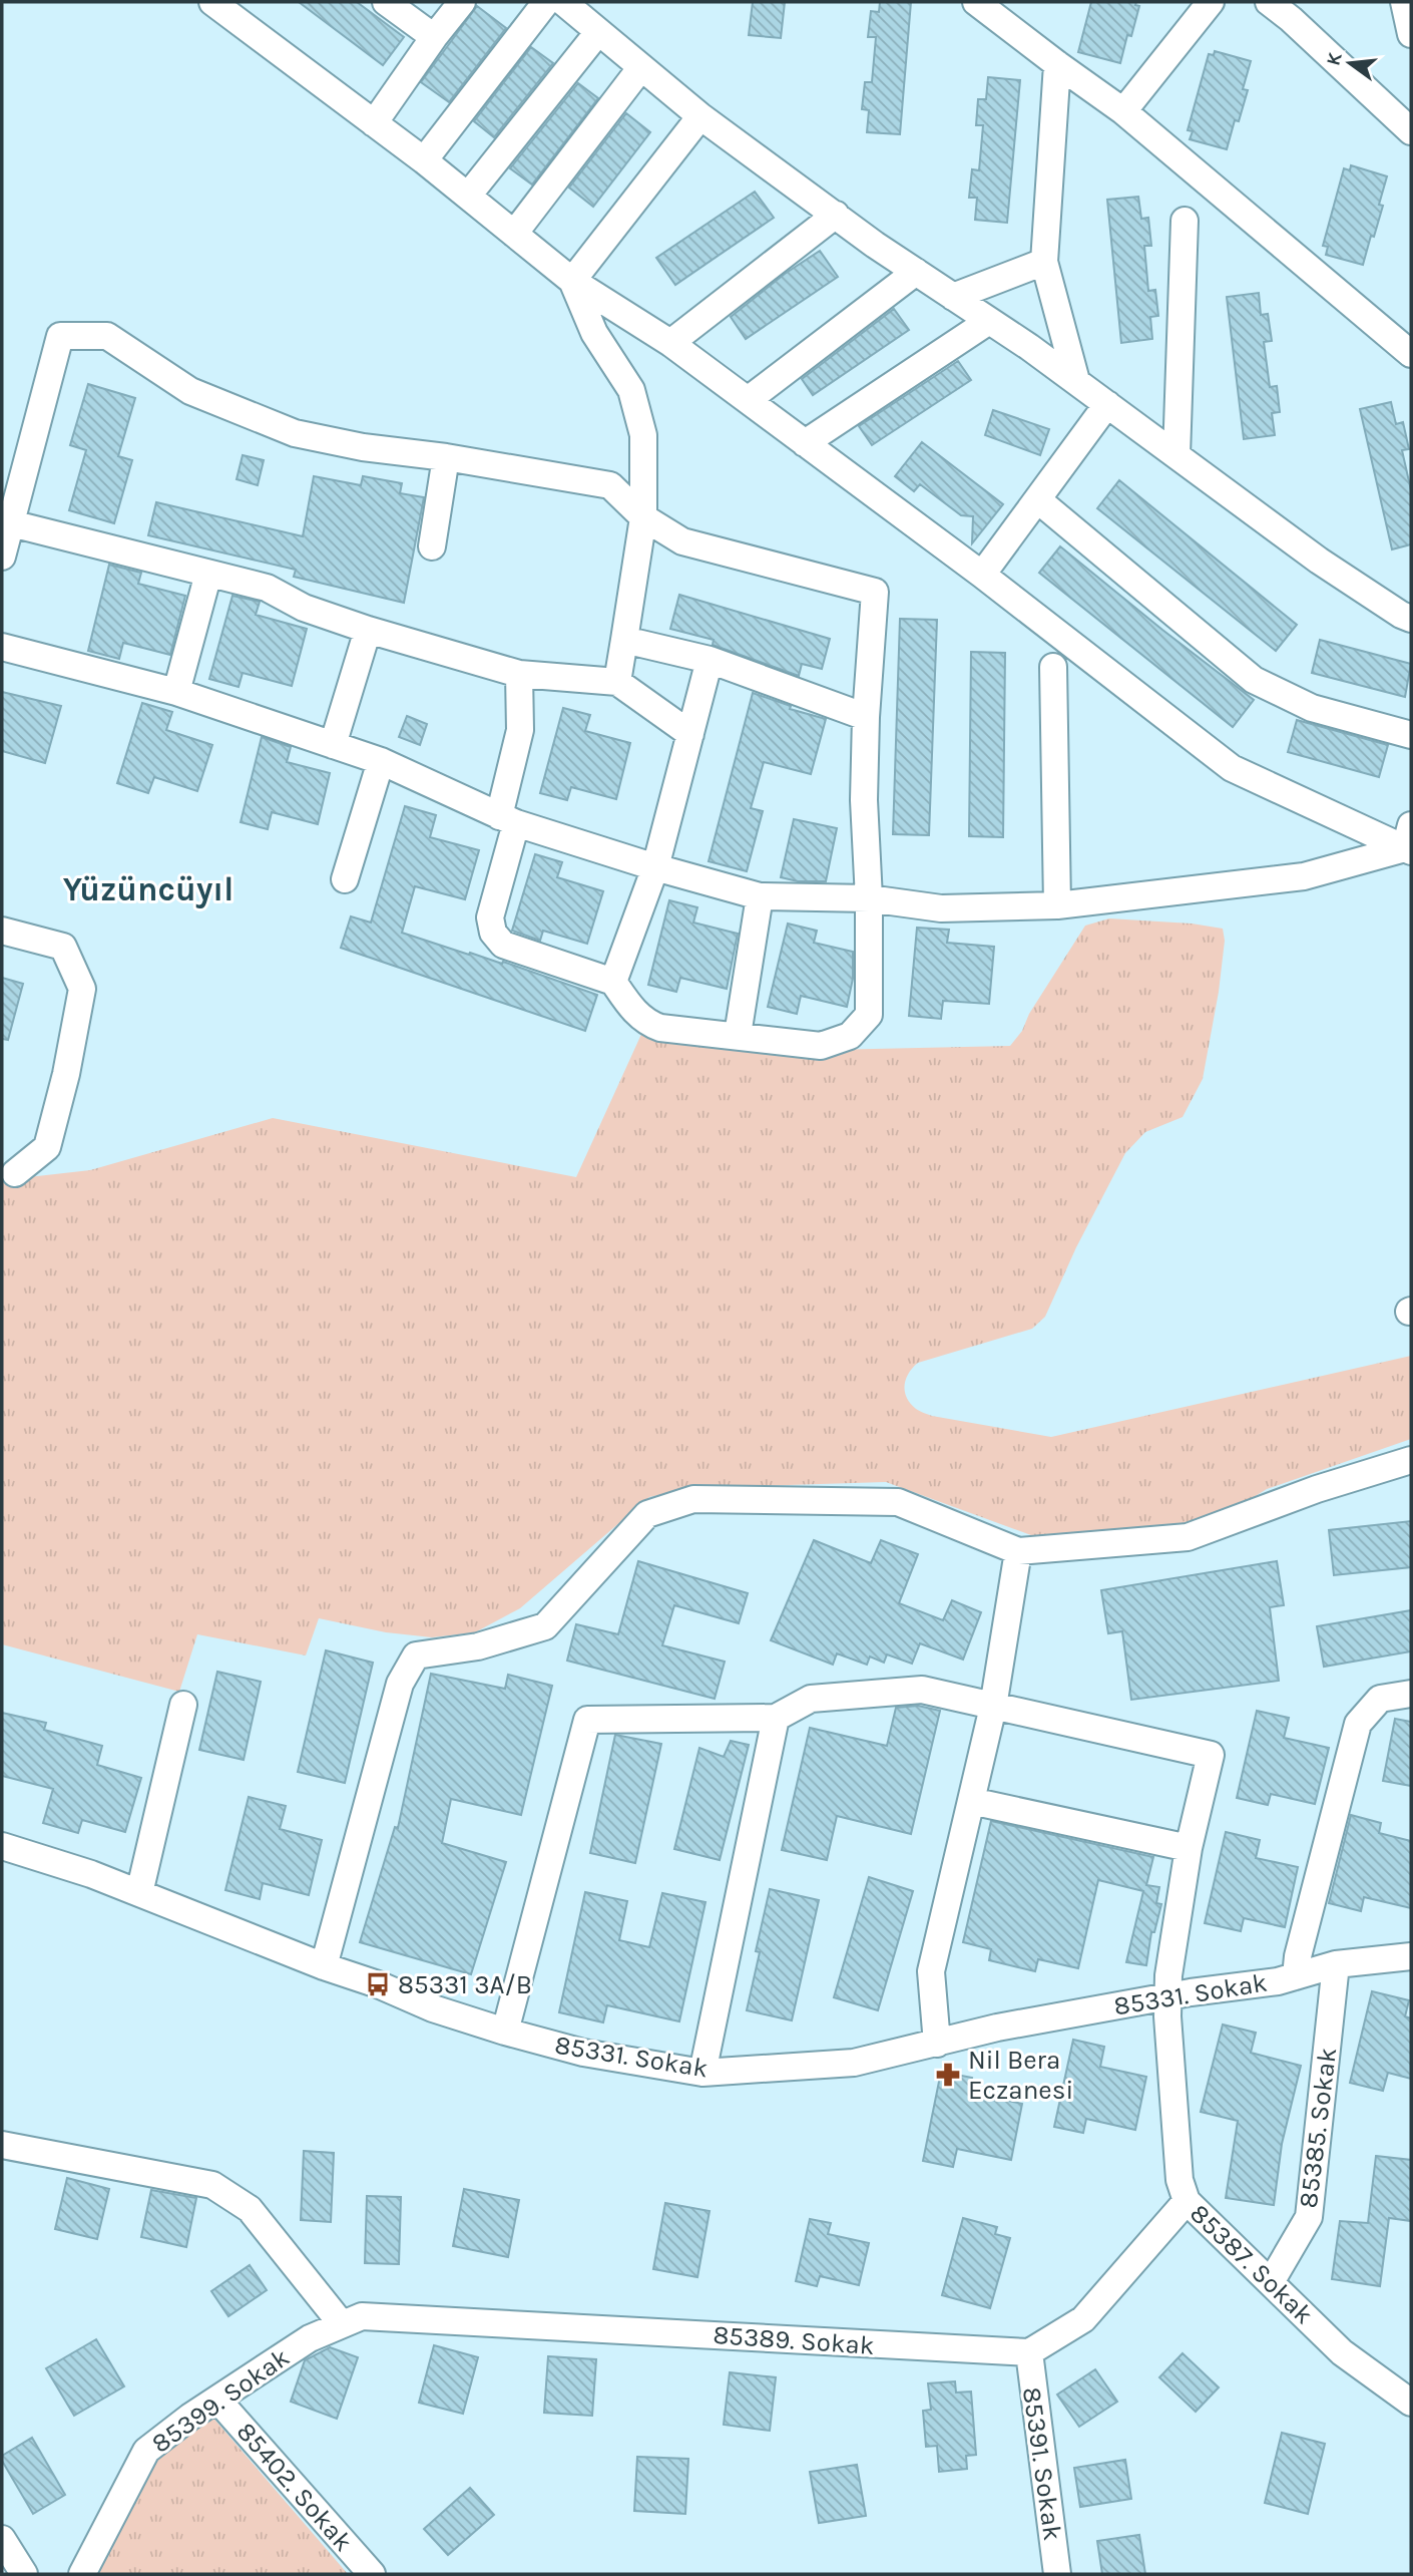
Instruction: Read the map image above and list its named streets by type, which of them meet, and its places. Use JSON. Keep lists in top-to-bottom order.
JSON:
{
  "streets": {
    "street": [
      "85331. Sokak",
      "85385. Sokak",
      "85387. Sokak",
      "85389. Sokak",
      "85399. Sokak",
      "85391. Sokak",
      "85402. Sokak"
    ]
  },
  "crossings": [
    ["85331. Sokak", "85385. Sokak"],
    ["85331. Sokak", "85387. Sokak"],
    ["85385. Sokak", "85387. Sokak"],
    ["85389. Sokak", "85399. Sokak"],
    ["85389. Sokak", "85391. Sokak"],
    ["85399. Sokak", "85402. Sokak"]
  ],
  "districts": ["Yüzüncüyıl"],
  "places": {
    "bus stop": ["85331 3A/B"],
    "pharmacy": ["Nil Bera Eczanesi"]
  },
  "north": "left"
}
